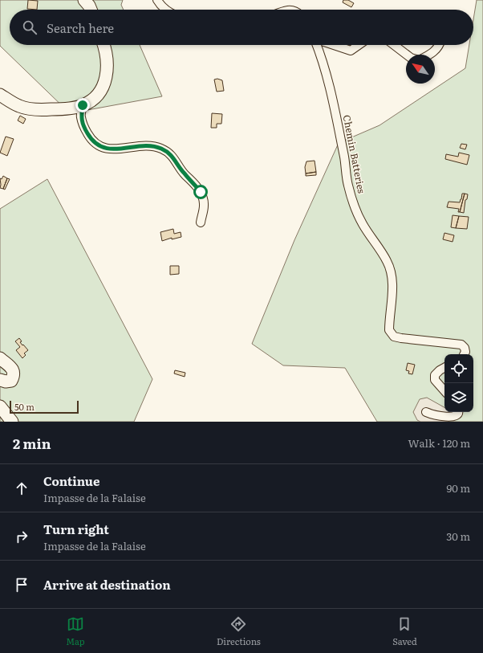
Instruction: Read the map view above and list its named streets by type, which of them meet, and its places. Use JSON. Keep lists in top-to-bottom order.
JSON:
{
  "streets": {
    "street": ["Chemin Batteries"]
  },
  "scale_bar": "50 m",
  "north": "top left",
  "page": {
    "search": "Search here",
    "scale": "50 m",
    "heading": ["2 min", "Walk · 120 m"],
    "list": [
      ["Continue", "Impasse de la Falaise", "90 m"],
      ["Turn right", "Impasse de la Falaise", "30 m"],
      "Arrive at destination"
    ],
    "nav": ["Map", "Directions", "Saved"]
  }
}
